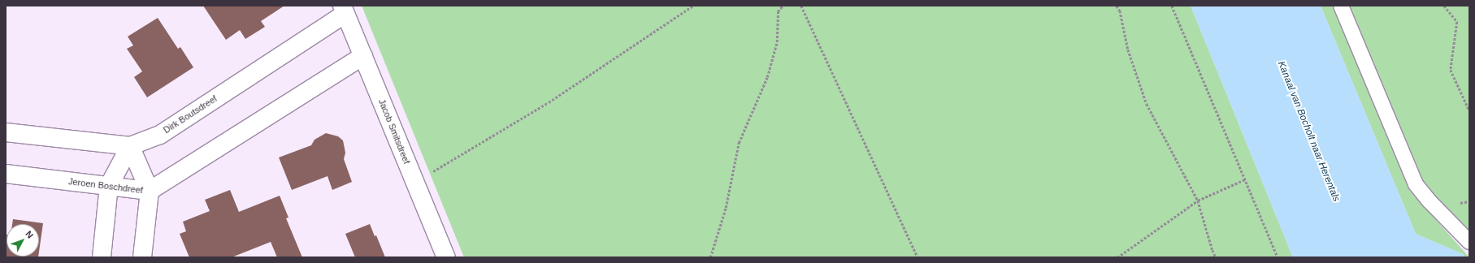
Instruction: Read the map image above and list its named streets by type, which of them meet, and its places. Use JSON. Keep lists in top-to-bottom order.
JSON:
{
  "streets": {
    "street": ["Dirk Boutsdreef", "Jacob Smitsdreef", "Jeroen Boschdreef"]
  },
  "crossings": [
    ["Dirk Boutsdreef", "Jacob Smitsdreef"],
    ["Dirk Boutsdreef", "Jeroen Boschdreef"]
  ],
  "water": ["Kanaal van Bocholt naar Herentals"],
  "north": "top right"
}
